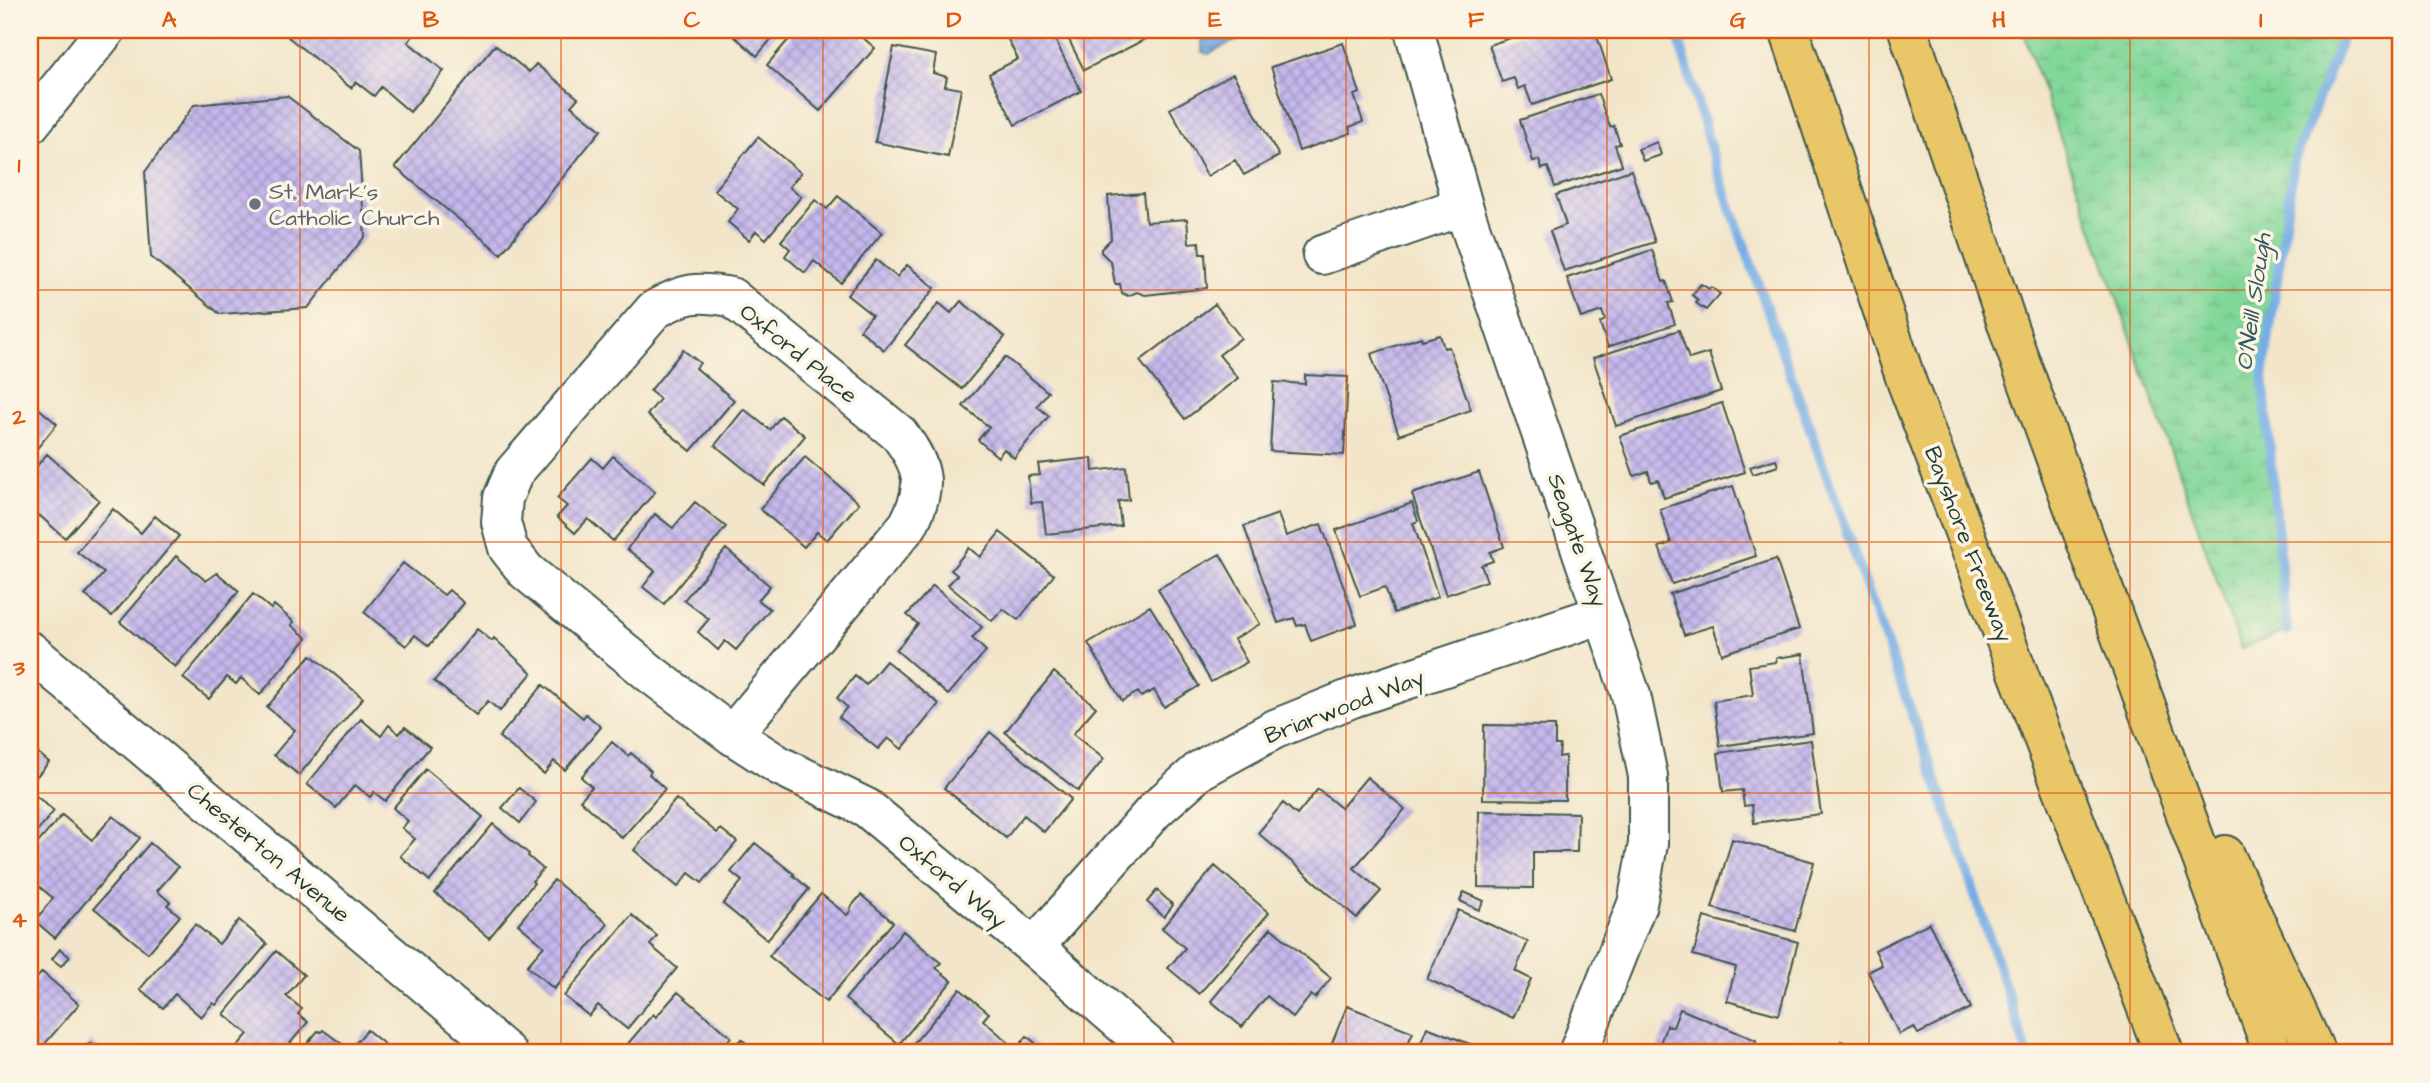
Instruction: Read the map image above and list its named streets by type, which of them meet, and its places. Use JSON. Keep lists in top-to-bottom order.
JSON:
{
  "streets": {
    "highway": ["Bayshore Freeway"],
    "street": [
      "Oxford Place",
      "Seagate Way",
      "Briarwood Way",
      "Chesterton Avenue",
      "Oxford Way"
    ]
  },
  "crossings": [
    ["Oxford Place", "Oxford Way"],
    ["Seagate Way", "Briarwood Way"],
    ["Briarwood Way", "Oxford Way"]
  ],
  "water": ["O'Neill Slough"],
  "places": ["St. Mark's Catholic Church"],
  "grid": {
    "columns": [
      "A",
      "B",
      "C",
      "D",
      "E",
      "F",
      "G",
      "H",
      "I"
    ],
    "rows": [
      "1",
      "2",
      "3",
      "4"
    ]
  }
}
